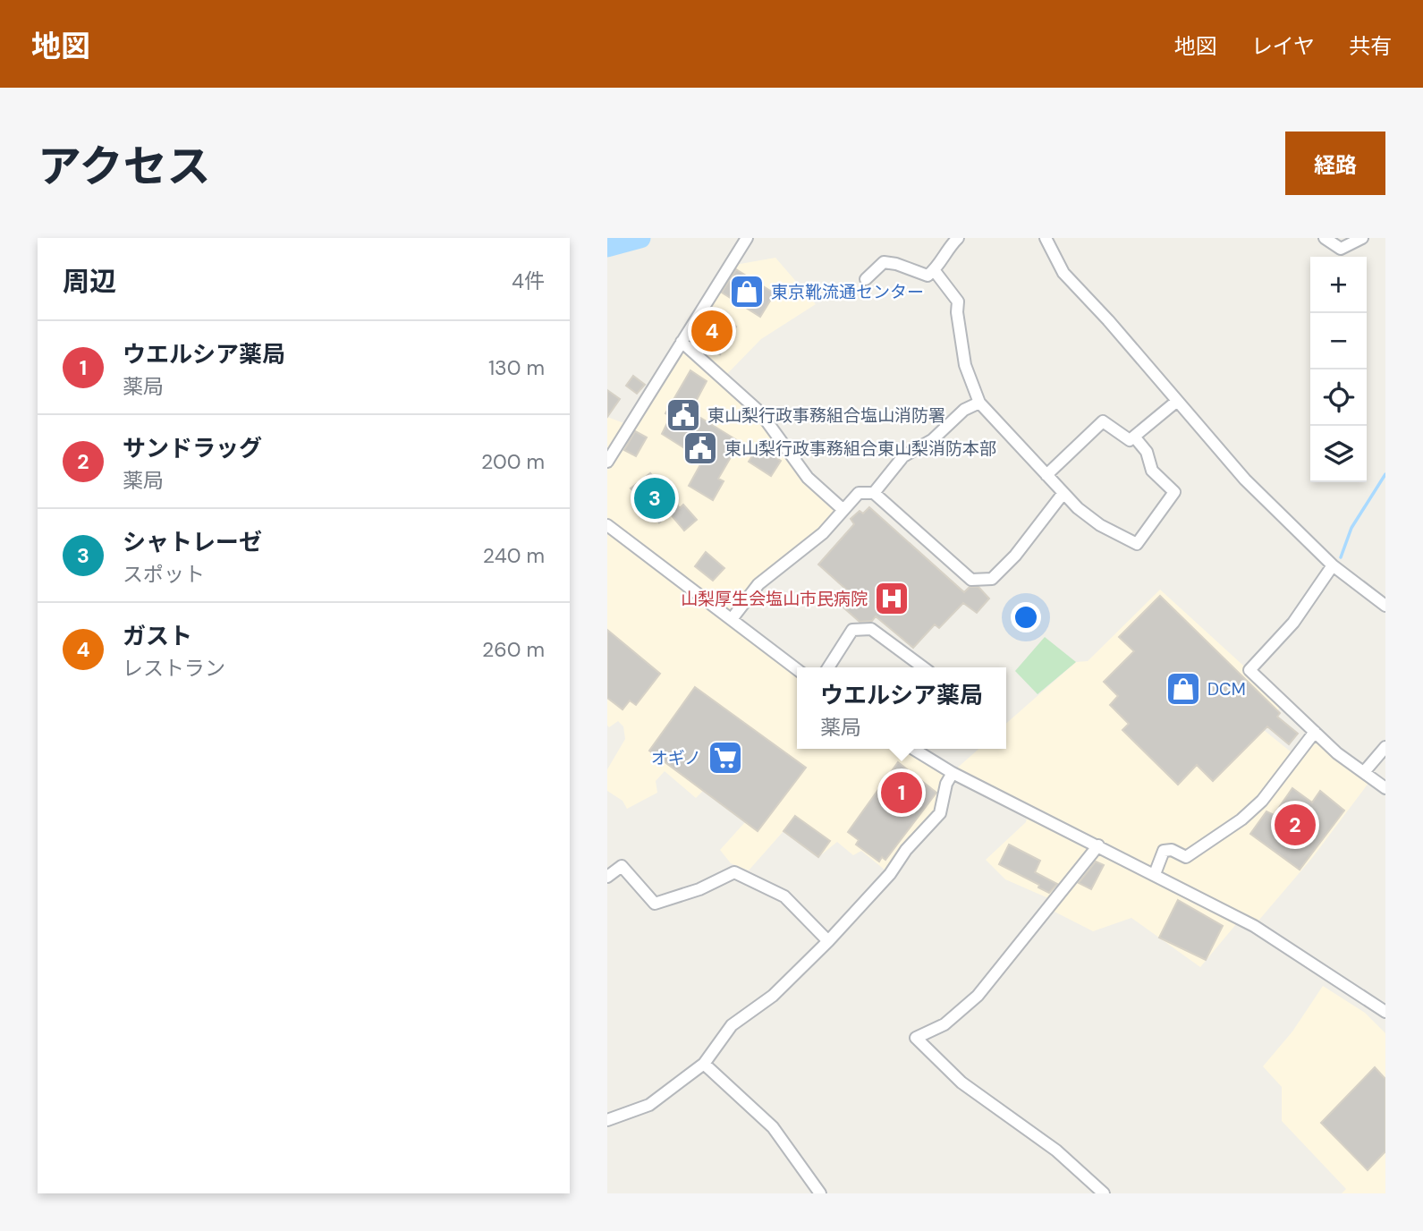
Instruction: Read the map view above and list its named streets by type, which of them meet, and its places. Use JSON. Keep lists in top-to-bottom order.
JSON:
{
  "places": {
    "shop": ["東京靴流通センター", "DCM"],
    "public building": ["東山梨行政事務組合塩山消防署", "東山梨行政事務組合東山梨消防本部"],
    "hospital": ["山梨厚生会塩山市民病院"],
    "supermarket": ["オギノ"]
  },
  "page": {
    "header": "地図",
    "nav": ["地図", "レイヤ", "共有"],
    "title": "アクセス",
    "buttons": "経路",
    "heading": ["周辺", "4件"],
    "map_buttons": ["+", "−"],
    "pins": [
      "4",
      "3",
      "1",
      "2"
    ],
    "list": [
      {
        "mark": "1",
        "name": "ウエルシア薬局",
        "note": "薬局",
        "value": "130 m"
      },
      {
        "mark": "2",
        "name": "サンドラッグ",
        "note": "薬局",
        "value": "200 m"
      },
      {
        "mark": "3",
        "name": "シャトレーゼ",
        "note": "スポット",
        "value": "240 m"
      },
      {
        "mark": "4",
        "name": "ガスト",
        "note": "レストラン",
        "value": "260 m"
      }
    ],
    "popup": ["ウエルシア薬局", "薬局"]
  }
}
